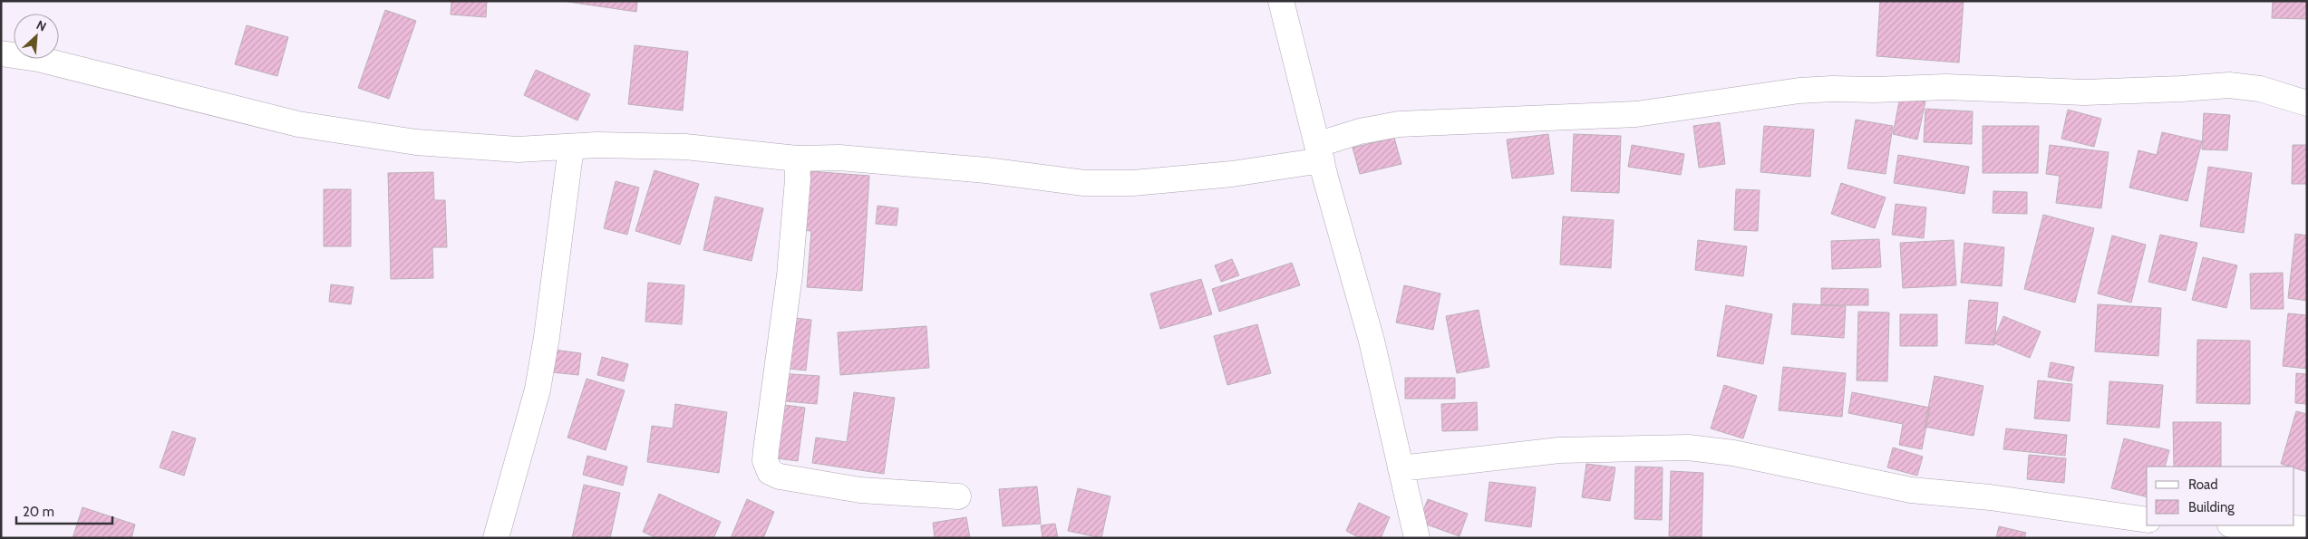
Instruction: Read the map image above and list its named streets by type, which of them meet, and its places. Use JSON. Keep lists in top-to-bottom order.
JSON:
{
  "legend": ["Road", "Building"],
  "scale_bar": "20 m",
  "north": "top right"
}
